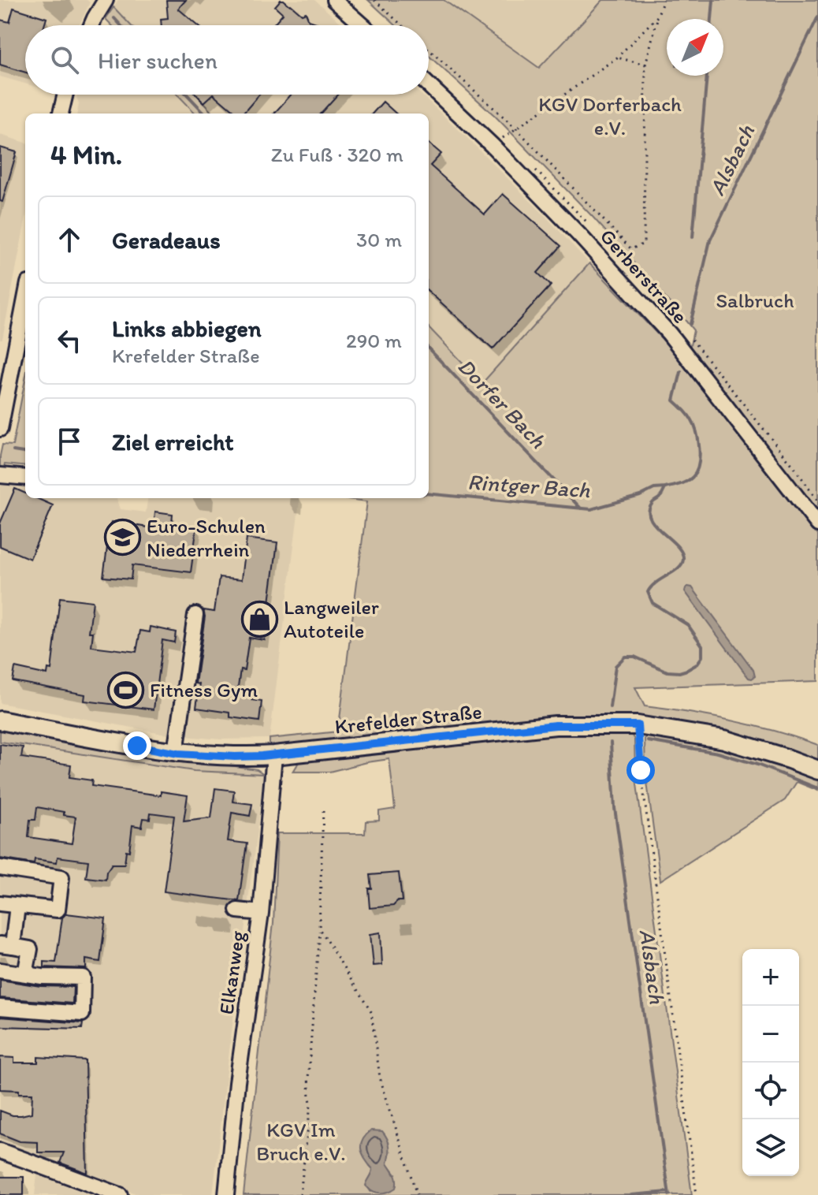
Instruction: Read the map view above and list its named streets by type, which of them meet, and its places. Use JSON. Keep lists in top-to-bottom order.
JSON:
{
  "streets": {
    "main road": ["Krefelder Straße"],
    "street": ["Gerberstraße", "Elkanweg"]
  },
  "crossings": [
    ["Krefelder Straße", "Elkanweg"]
  ],
  "water": ["Alsbach", "Dorfer Bach", "Rintger Bach"],
  "parks": ["KGV Dorferbach e.V.", "Salbruch", "KGV Im Bruch e.V."],
  "places": {
    "school or university": ["Euro-Schulen Niederrhein"],
    "shop": ["Langweiler Autoteile"],
    "sports": ["Fitness Gym"]
  },
  "north": "top right",
  "page": {
    "search": "Hier suchen",
    "heading": ["4 Min.", "Zu Fuß · 320 m"],
    "list": [
      ["Geradeaus", "30 m"],
      ["Links abbiegen", "Krefelder Straße", "290 m"],
      "Ziel erreicht"
    ],
    "map_buttons": ["+", "−"]
  }
}
